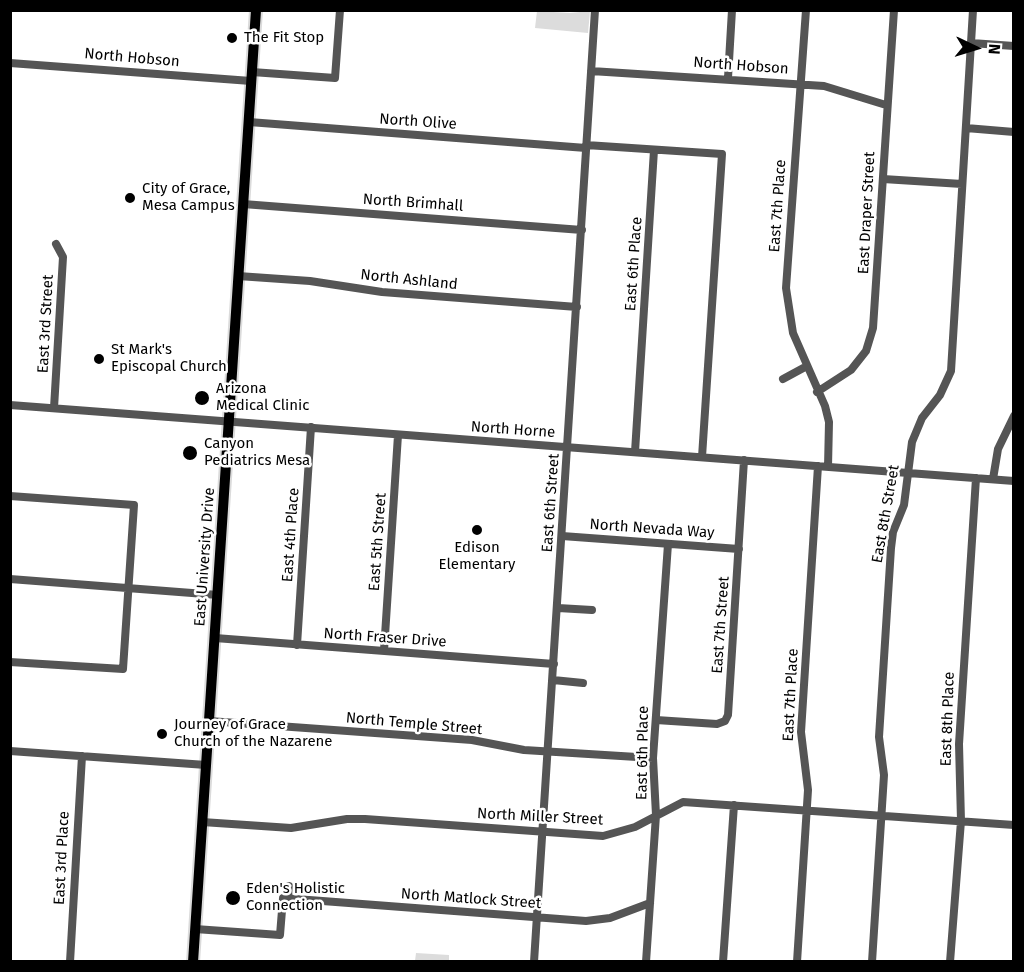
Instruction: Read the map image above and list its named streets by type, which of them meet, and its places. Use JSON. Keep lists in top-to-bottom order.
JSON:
{
  "streets": {
    "main road": ["East University Drive"],
    "street": [
      "North Hobson",
      "North Olive",
      "North Brimhall",
      "East 7th Place",
      "East Draper Street",
      "East 6th Place",
      "North Ashland",
      "East 3rd Street",
      "North Horne",
      "East 6th Street",
      "East 8th Street",
      "North Nevada Way",
      "East 4th Place",
      "East 5th Street",
      "East 7th Street",
      "North Fraser Drive",
      "East 8th Place",
      "North Temple Street",
      "North Miller Street",
      "East 3rd Place",
      "North Matlock Street"
    ]
  },
  "crossings": [
    ["North Hobson", "East 7th Place"],
    ["North Hobson", "East Draper Street"],
    ["North Hobson", "East 6th Street"],
    ["North Hobson", "East University Drive"],
    ["North Olive", "East 6th Place"],
    ["North Olive", "North Horne"],
    ["North Olive", "East 6th Street"],
    ["North Olive", "East University Drive"],
    ["North Brimhall", "East 6th Street"],
    ["North Brimhall", "East University Drive"],
    ["East 7th Place", "East Draper Street"],
    ["East 7th Place", "North Horne"],
    ["East 7th Place", "North Miller Street"],
    ["East 6th Place", "North Horne"],
    ["East 6th Place", "North Nevada Way"],
    ["East 6th Place", "East 7th Street"],
    ["East 6th Place", "North Temple Street"],
    ["East 6th Place", "North Miller Street"],
    ["East 6th Place", "North Matlock Street"],
    ["North Ashland", "East 6th Street"],
    ["North Ashland", "East University Drive"],
    ["East 3rd Street", "North Horne"],
    ["North Horne", "East 6th Street"],
    ["North Horne", "East 8th Street"],
    ["North Horne", "East 4th Place"],
    ["North Horne", "East 5th Street"],
    ["North Horne", "East University Drive"],
    ["North Horne", "East 7th Street"],
    ["North Horne", "East 8th Place"],
    ["East 6th Street", "North Nevada Way"],
    ["East 6th Street", "North Fraser Drive"],
    ["East 6th Street", "North Temple Street"],
    ["East 6th Street", "North Miller Street"],
    ["East 6th Street", "North Matlock Street"],
    ["East 8th Street", "North Miller Street"],
    ["North Nevada Way", "East 7th Street"],
    ["East 4th Place", "North Fraser Drive"],
    ["East 5th Street", "North Fraser Drive"],
    ["East University Drive", "North Fraser Drive"],
    ["East University Drive", "North Temple Street"],
    ["East University Drive", "North Miller Street"],
    ["East 8th Place", "North Miller Street"]
  ],
  "places": [
    "The Fit Stop",
    "City of Grace, Mesa Campus",
    "St Mark's Episcopal Church",
    "Arizona Medical Clinic",
    "Canyon Pediatrics Mesa",
    "Edison Elementary",
    "Journey of Grace Church of the Nazarene",
    "Eden's Holistic Connection"
  ],
  "north": "right"
}
